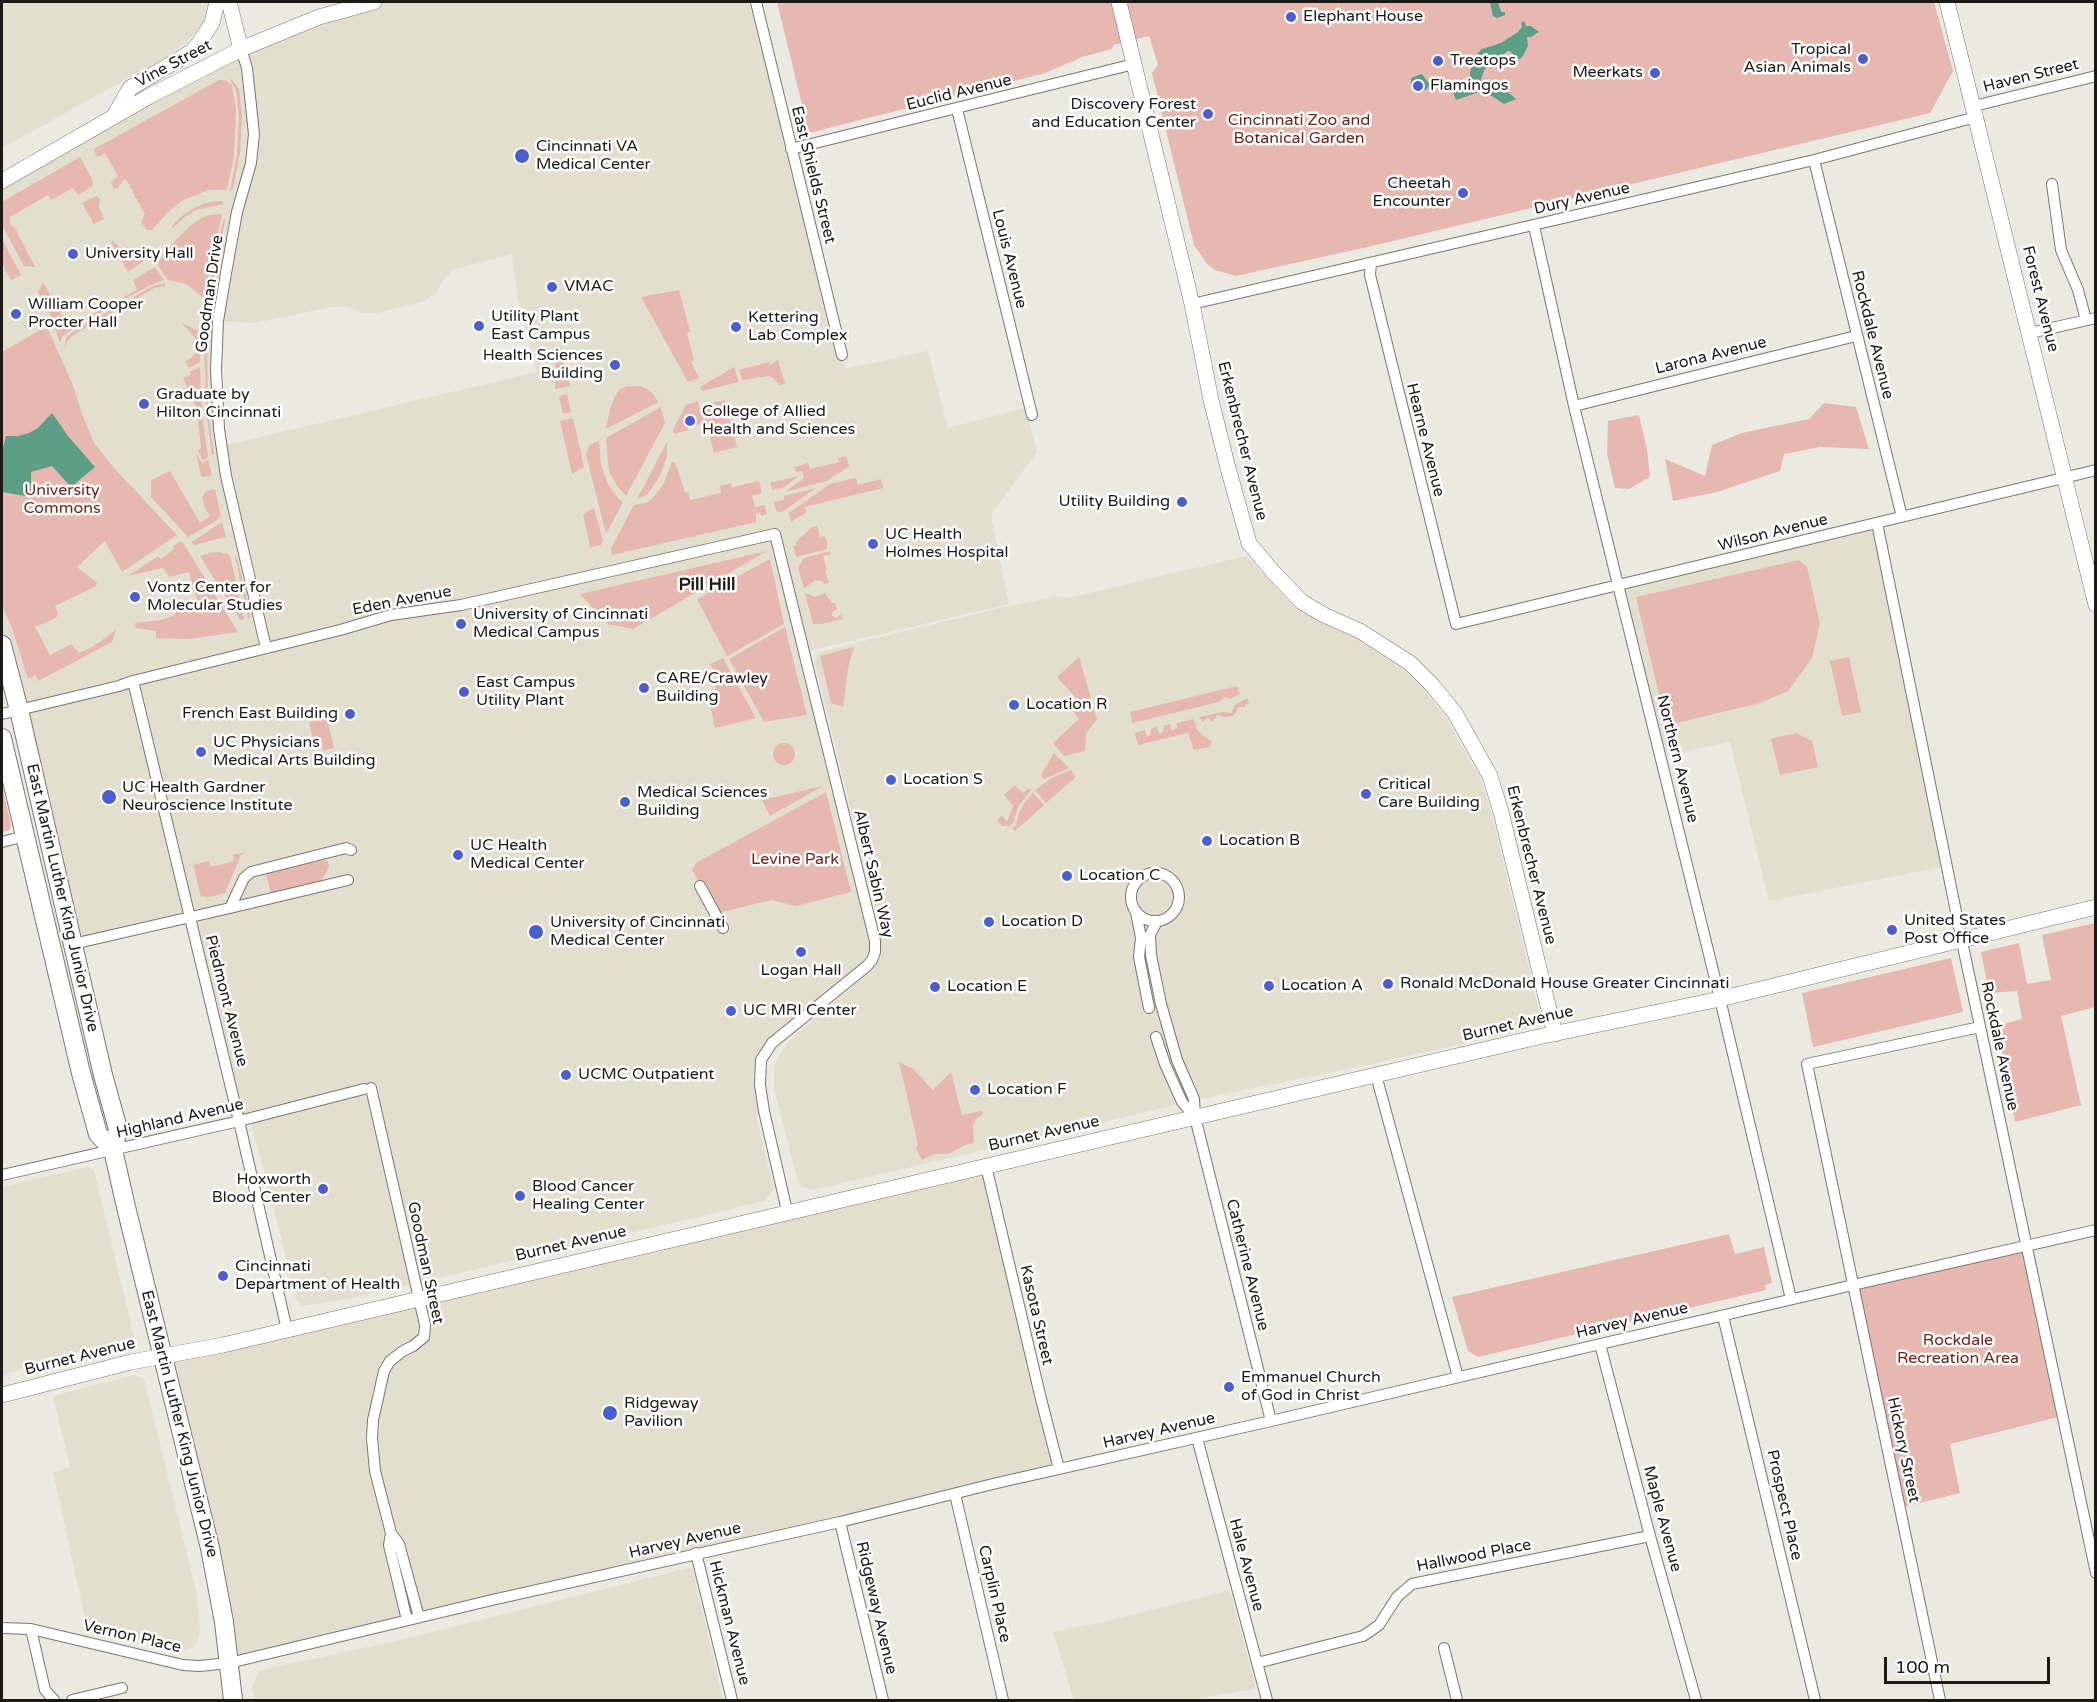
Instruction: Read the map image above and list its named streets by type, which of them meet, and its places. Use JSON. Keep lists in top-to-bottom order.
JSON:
{
  "streets": {
    "main road": ["East Martin Luther King Junior Drive"],
    "street": [
      "Vine Street",
      "Haven Street",
      "Euclid Avenue",
      "East Shields Street",
      "Dury Avenue",
      "Louis Avenue",
      "Goodman Drive",
      "Forest Avenue",
      "Rockdale Avenue",
      "Larona Avenue",
      "Hearne Avenue",
      "Erkenbrecher Avenue",
      "Wilson Avenue",
      "Eden Avenue",
      "Northern Avenue",
      "Albert Sabin Way",
      "Piedmont Avenue",
      "Burnet Avenue",
      "Highland Avenue",
      "Goodman Street",
      "Catherine Avenue",
      "Kasota Street",
      "Harvey Avenue",
      "Hickory Street",
      "Prospect Place",
      "Maple Avenue",
      "Hallwood Place",
      "Hale Avenue",
      "Carplin Place",
      "Ridgeway Avenue",
      "Hickman Avenue",
      "Vernon Place"
    ]
  },
  "crossings": [
    ["Vine Street", "Goodman Drive"],
    ["Haven Street", "Dury Avenue"],
    ["Haven Street", "Forest Avenue"],
    ["Euclid Avenue", "East Shields Street"],
    ["Euclid Avenue", "Louis Avenue"],
    ["Euclid Avenue", "Erkenbrecher Avenue"],
    ["Dury Avenue", "Forest Avenue"],
    ["Dury Avenue", "Rockdale Avenue"],
    ["Dury Avenue", "Hearne Avenue"],
    ["Dury Avenue", "Erkenbrecher Avenue"],
    ["Dury Avenue", "Northern Avenue"],
    ["Goodman Drive", "Eden Avenue"],
    ["Forest Avenue", "Wilson Avenue"],
    ["Rockdale Avenue", "Larona Avenue"],
    ["Rockdale Avenue", "Wilson Avenue"],
    ["Rockdale Avenue", "Burnet Avenue"],
    ["Rockdale Avenue", "Harvey Avenue"],
    ["Rockdale Avenue", "Hickory Street"],
    ["Larona Avenue", "Northern Avenue"],
    ["Hearne Avenue", "Wilson Avenue"],
    ["Erkenbrecher Avenue", "Burnet Avenue"],
    ["Wilson Avenue", "Northern Avenue"],
    ["Eden Avenue", "Albert Sabin Way"],
    ["Eden Avenue", "East Martin Luther King Junior Drive"],
    ["Eden Avenue", "Piedmont Avenue"],
    ["Northern Avenue", "Burnet Avenue"],
    ["Northern Avenue", "Harvey Avenue"],
    ["Albert Sabin Way", "Burnet Avenue"],
    ["East Martin Luther King Junior Drive", "Burnet Avenue"],
    ["East Martin Luther King Junior Drive", "Highland Avenue"],
    ["East Martin Luther King Junior Drive", "Harvey Avenue"],
    ["East Martin Luther King Junior Drive", "Vernon Place"],
    ["Piedmont Avenue", "Burnet Avenue"],
    ["Piedmont Avenue", "Highland Avenue"],
    ["Burnet Avenue", "Goodman Street"],
    ["Burnet Avenue", "Catherine Avenue"],
    ["Burnet Avenue", "Kasota Street"],
    ["Highland Avenue", "Goodman Street"],
    ["Goodman Street", "Harvey Avenue"],
    ["Catherine Avenue", "Harvey Avenue"],
    ["Kasota Street", "Harvey Avenue"],
    ["Harvey Avenue", "Hickory Street"],
    ["Harvey Avenue", "Prospect Place"],
    ["Harvey Avenue", "Maple Avenue"],
    ["Harvey Avenue", "Hale Avenue"],
    ["Harvey Avenue", "Carplin Place"],
    ["Harvey Avenue", "Ridgeway Avenue"],
    ["Harvey Avenue", "Hickman Avenue"],
    ["Harvey Avenue", "Vernon Place"],
    ["Maple Avenue", "Hallwood Place"],
    ["Hallwood Place", "Hale Avenue"]
  ],
  "districts": ["Pill Hill"],
  "parks": [
    "Cincinnati Zoo and Botanical Garden",
    "University Commons",
    "Levine Park",
    "Rockdale Recreation Area"
  ],
  "places": [
    "Elephant House",
    "Tropical Asian Animals",
    "Treetops",
    "Meerkats",
    "Flamingos",
    "Discovery Forest and Education Center",
    "Cincinnati VA Medical Center",
    "Cheetah Encounter",
    "University Hall",
    "VMAC",
    "William Cooper Procter Hall",
    "Utility Plant East Campus",
    "Kettering Lab Complex",
    "Health Sciences Building",
    "Graduate by Hilton Cincinnati",
    "College of Allied Health and Sciences",
    "Utility Building",
    "UC Health Holmes Hospital",
    "Vontz Center for Molecular Studies",
    "University of Cincinnati Medical Campus",
    "CARE/Crawley Building",
    "East Campus Utility Plant",
    "Location R",
    "French East Building",
    "UC Physicians Medical Arts Building",
    "Location S",
    "Critical Care Building",
    "UC Health Gardner Neuroscience Institute",
    "Medical Sciences Building",
    "Location B",
    "UC Health Medical Center",
    "Location C",
    "Location D",
    "United States Post Office",
    "University of Cincinnati Medical Center",
    "Logan Hall",
    "Ronald McDonald House Greater Cincinnati",
    "Location A",
    "Location E",
    "UC MRI Center",
    "UCMC Outpatient",
    "Location F",
    "Hoxworth Blood Center",
    "Blood Cancer Healing Center",
    "Cincinnati Department of Health",
    "Emmanuel Church of God in Christ",
    "Ridgeway Pavilion"
  ],
  "scale_bar": "100 m"
}
